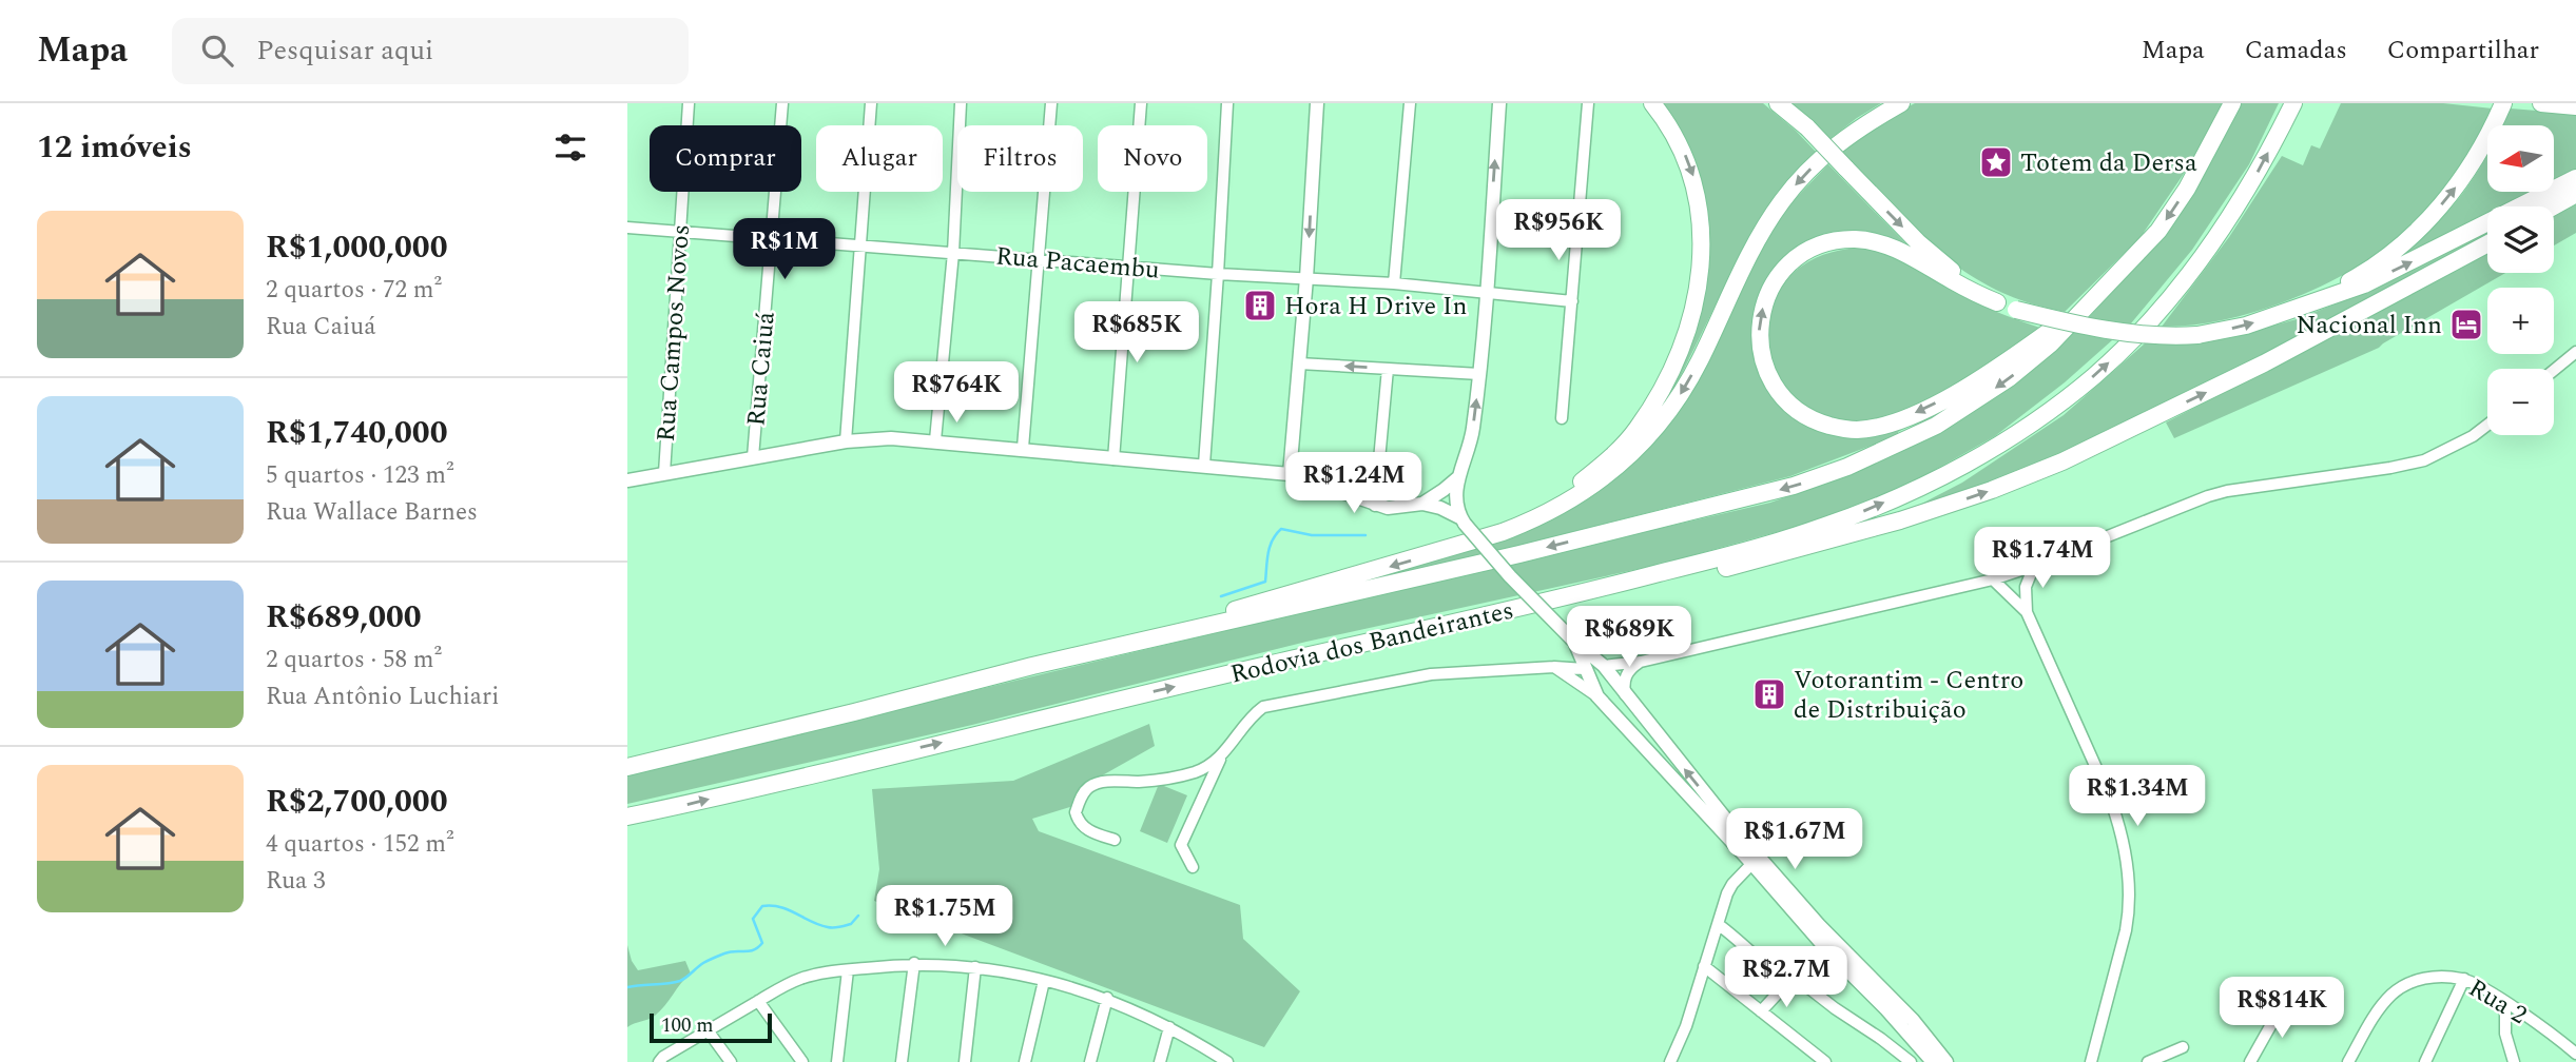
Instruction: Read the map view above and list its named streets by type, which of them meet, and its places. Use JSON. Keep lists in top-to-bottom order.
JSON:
{
  "streets": {
    "highway": ["Rodovia dos Bandeirantes"],
    "street": [
      "Rua Pacaembu",
      "Rua Campos Novos",
      "Rua Caiuá",
      "Rua 2"
    ]
  },
  "crossings": [
    ["Rua Pacaembu", "Rua Campos Novos"],
    ["Rua Pacaembu", "Rua Caiuá"]
  ],
  "places": {
    "place": ["Totem da Dersa"],
    "building": ["Hora H Drive In", "Votorantim - Centro de Distribuição"],
    "hotel": ["Nacional Inn"]
  },
  "scale_bar": "100 m",
  "north": "left",
  "page": {
    "header": "Mapa",
    "search": "Pesquisar aqui",
    "nav": ["Mapa", "Camadas", "Compartilhar"],
    "heading": "12 imóveis",
    "map_buttons": ["+", "−"],
    "chip": [
      "Comprar",
      "Alugar",
      "Filtros",
      "Novo"
    ],
    "list": [
      {
        "name": "R$1,000,000",
        "note": "2 quartos · 72 m² · Rua Caiuá"
      },
      {
        "name": "R$1,740,000",
        "note": "5 quartos · 123 m² · Rua Wallace Barnes"
      },
      {
        "name": "R$689,000",
        "note": "2 quartos · 58 m² · Rua Antônio Luchiari"
      },
      {
        "name": "R$2,700,000",
        "note": "4 quartos · 152 m² · Rua 3"
      }
    ],
    "price": [
      "R$956K",
      "R$1M",
      "R$685K",
      "R$764K",
      "R$1.24M",
      "R$1.74M",
      "R$689K",
      "R$1.34M",
      "R$1.67M",
      "R$1.75M",
      "R$2.7M",
      "R$814K"
    ],
    "scale": "100 m"
  }
}
